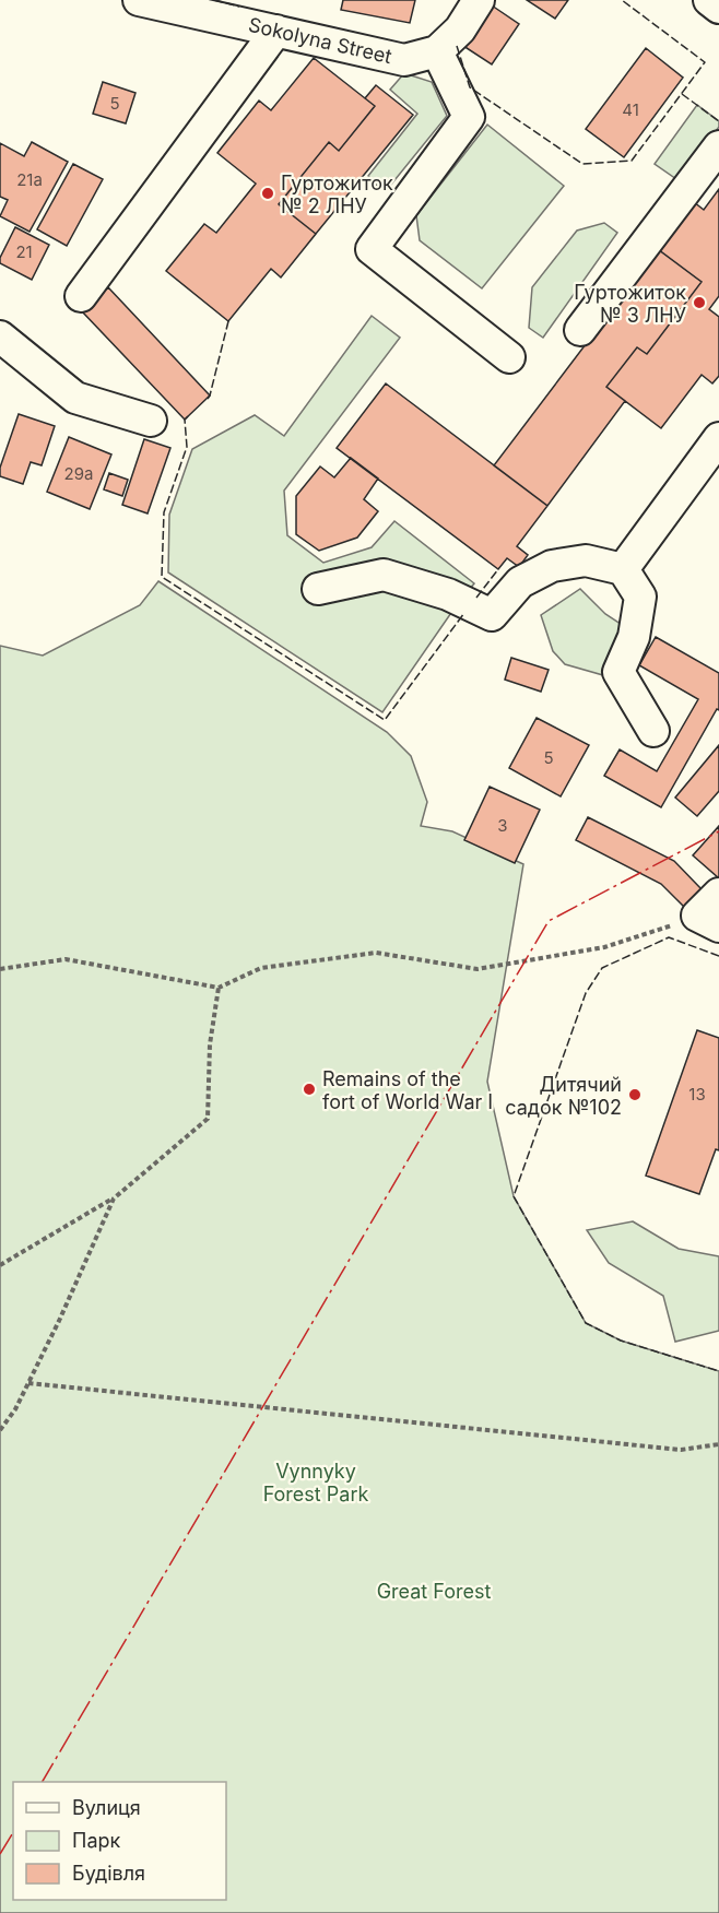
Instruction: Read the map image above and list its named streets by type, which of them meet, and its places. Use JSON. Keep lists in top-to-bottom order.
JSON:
{
  "streets": {
    "street": ["Sokolyna Street"]
  },
  "parks": ["Vynnyky Forest Park", "Great Forest"],
  "places": [
    "Гуртожиток № 2 ЛНУ",
    "Гуртожиток № 3 ЛНУ",
    "Remains of the fort of World War I",
    "Дитячий садок №102"
  ],
  "house_numbers": [
    "5",
    "41",
    "21а",
    "21",
    "29а",
    "5",
    "3",
    "13"
  ],
  "legend": ["Вулиця", "Парк", "Будівля"]
}
